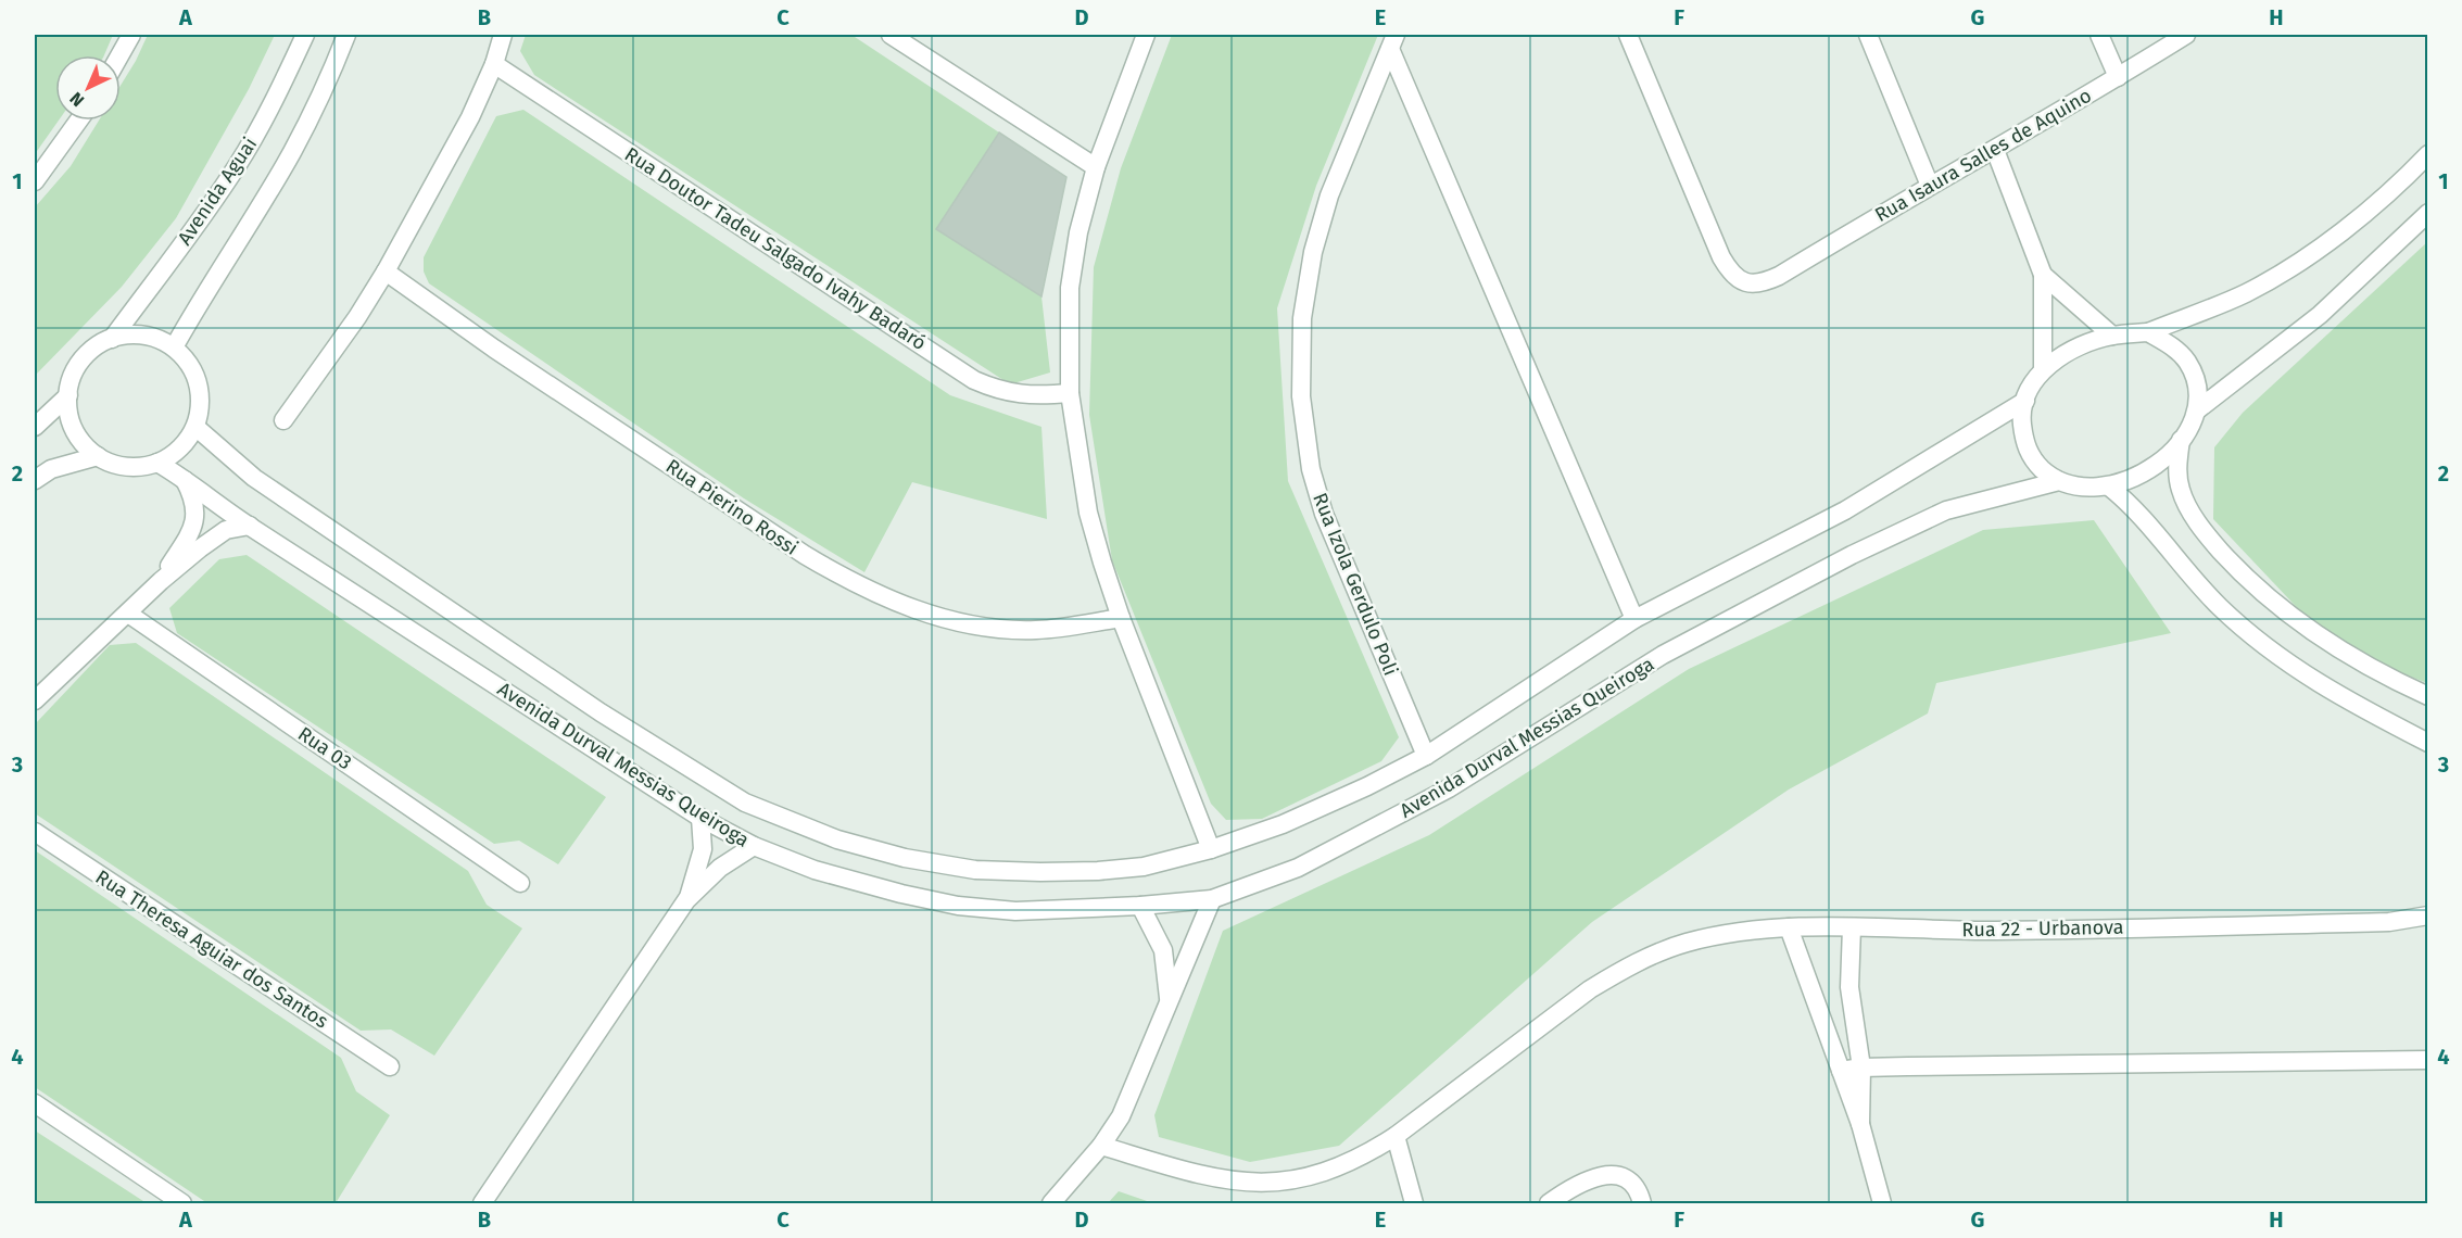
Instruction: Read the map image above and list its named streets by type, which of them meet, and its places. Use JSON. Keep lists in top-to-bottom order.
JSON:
{
  "streets": {
    "street": [
      "Rua Isaura Salles de Aquino",
      "Avenida Aguai",
      "Rua Doutor Tadeu Salgado Ivahy Badaró",
      "Rua Pierino Rossi",
      "Rua Izola Gerdulo Poli",
      "Avenida Durval Messias Queiroga",
      "Rua 03",
      "Rua 22 - Urbanova",
      "Rua Theresa Aguiar dos Santos"
    ]
  },
  "crossings": [
    ["Avenida Aguai", "Avenida Durval Messias Queiroga"],
    ["Rua Izola Gerdulo Poli", "Avenida Durval Messias Queiroga"]
  ],
  "north": "bottom left",
  "grid": {
    "columns": [
      "A",
      "B",
      "C",
      "D",
      "E",
      "F",
      "G",
      "H"
    ],
    "rows": [
      "1",
      "2",
      "3",
      "4"
    ]
  }
}
